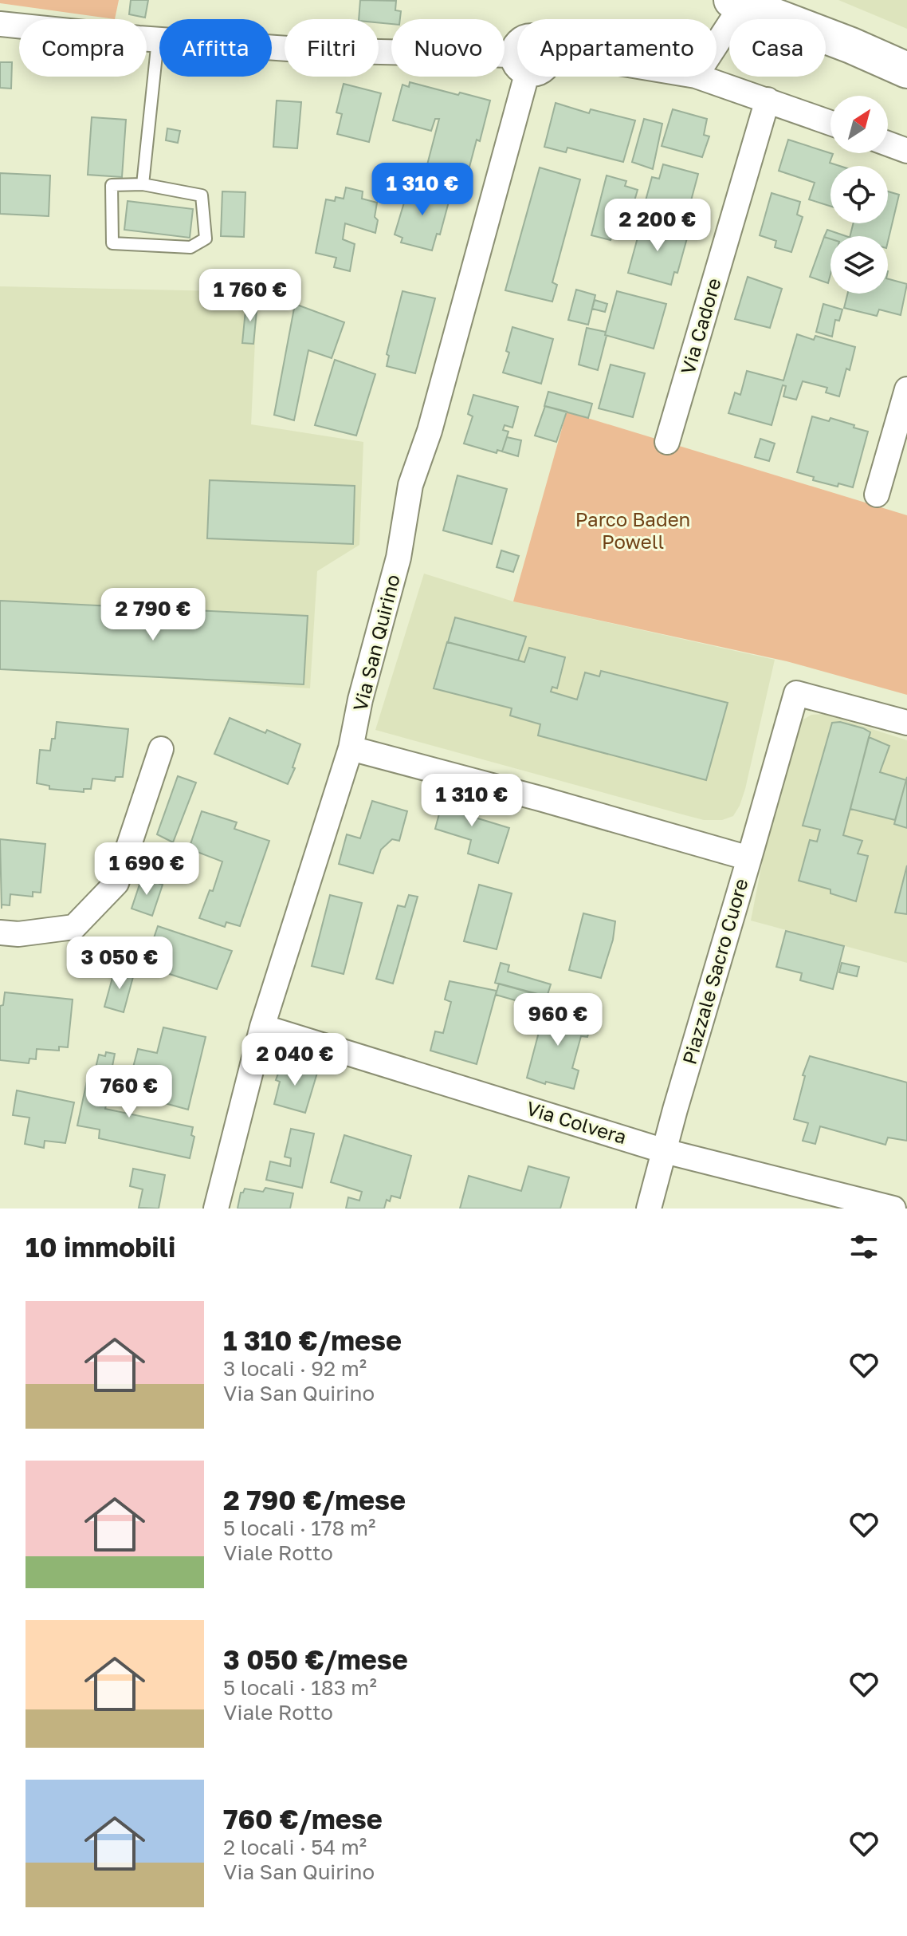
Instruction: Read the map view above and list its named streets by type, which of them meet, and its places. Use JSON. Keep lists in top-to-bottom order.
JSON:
{
  "streets": {
    "street": [
      "Via Cadore",
      "Via San Quirino",
      "Piazzale Sacro Cuore",
      "Via Colvera"
    ]
  },
  "crossings": [
    ["Via San Quirino", "Piazzale Sacro Cuore"],
    ["Via San Quirino", "Via Colvera"],
    ["Piazzale Sacro Cuore", "Via Colvera"]
  ],
  "parks": ["Parco Baden Powell"],
  "north": "top right",
  "page": {
    "chip": [
      "Compra",
      "Affitta",
      "Filtri",
      "Nuovo",
      "Appartamento",
      "Casa"
    ],
    "price": [
      "1 310 €",
      "2 200 €",
      "1 760 €",
      "2 790 €",
      "1 310 €",
      "1 690 €",
      "3 050 €",
      "960 €",
      "2 040 €",
      "760 €"
    ],
    "heading": "10 immobili",
    "list": [
      {
        "name": "1 310 €/mese",
        "note": "3 locali · 92 m² · Via San Quirino"
      },
      {
        "name": "2 790 €/mese",
        "note": "5 locali · 178 m² · Viale Rotto"
      },
      {
        "name": "3 050 €/mese",
        "note": "5 locali · 183 m² · Viale Rotto"
      },
      {
        "name": "760 €/mese",
        "note": "2 locali · 54 m² · Via San Quirino"
      }
    ]
  }
}
